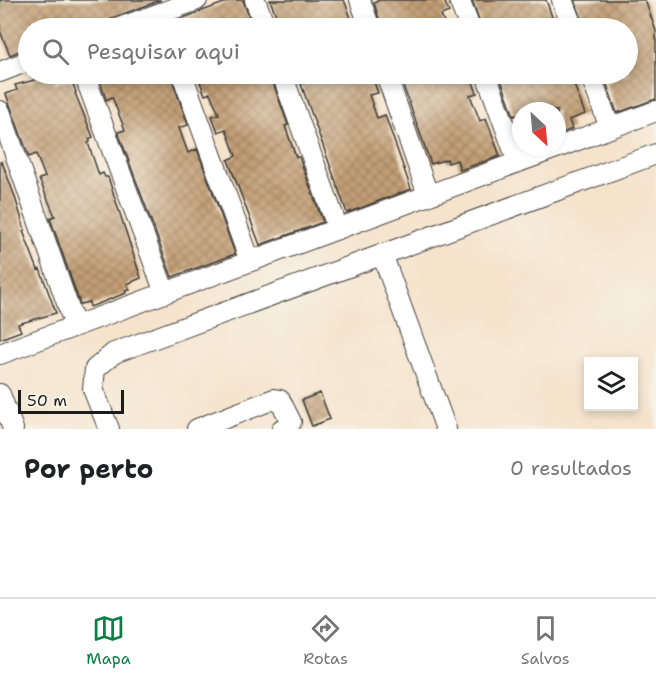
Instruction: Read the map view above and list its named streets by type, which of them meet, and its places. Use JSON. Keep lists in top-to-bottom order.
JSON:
{
  "scale_bar": "50 m",
  "north": "bottom right",
  "page": {
    "search": "Pesquisar aqui",
    "scale": "50 m",
    "heading": ["Por perto", "0 resultados"],
    "nav": ["Mapa", "Rotas", "Salvos"]
  }
}
